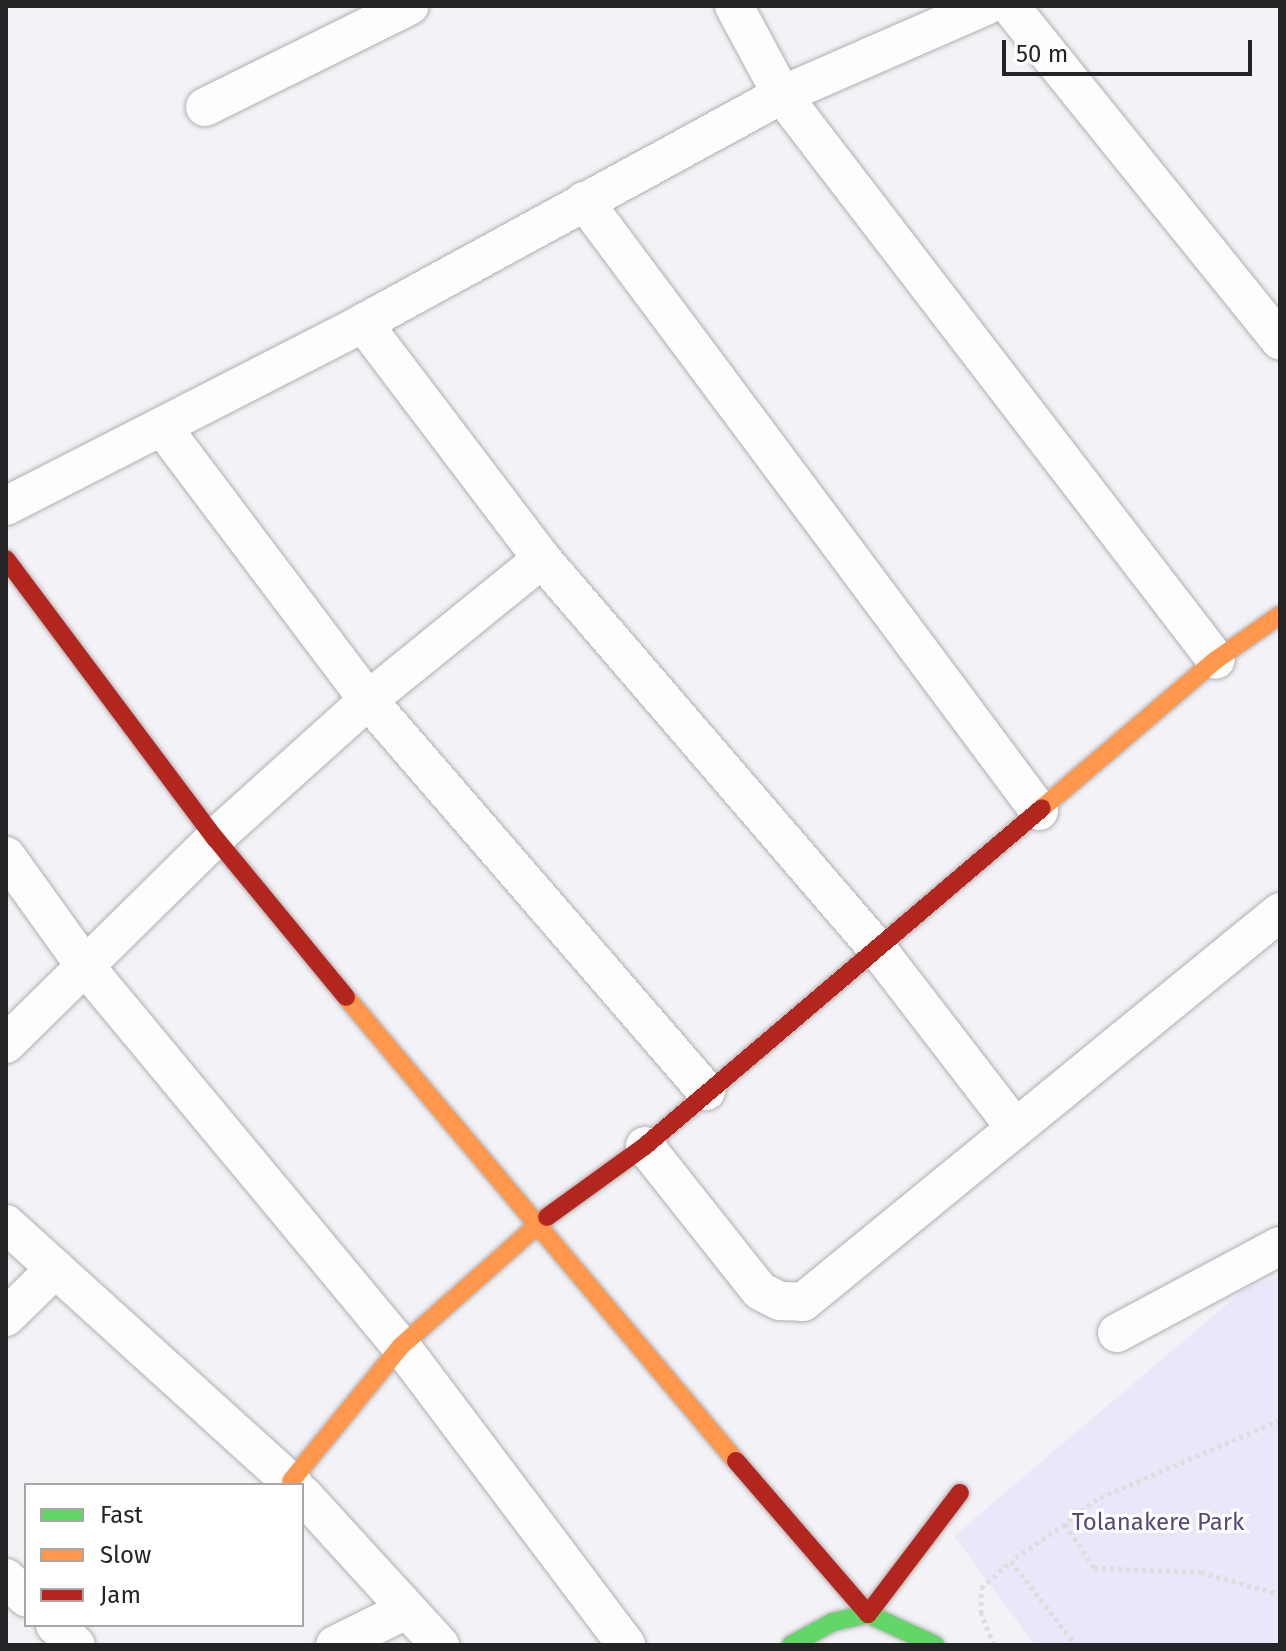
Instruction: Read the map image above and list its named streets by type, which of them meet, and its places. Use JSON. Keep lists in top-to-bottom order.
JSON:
{
  "parks": ["Tolanakere Park"],
  "legend": ["Fast", "Slow", "Jam"],
  "scale_bar": "50 m"
}
